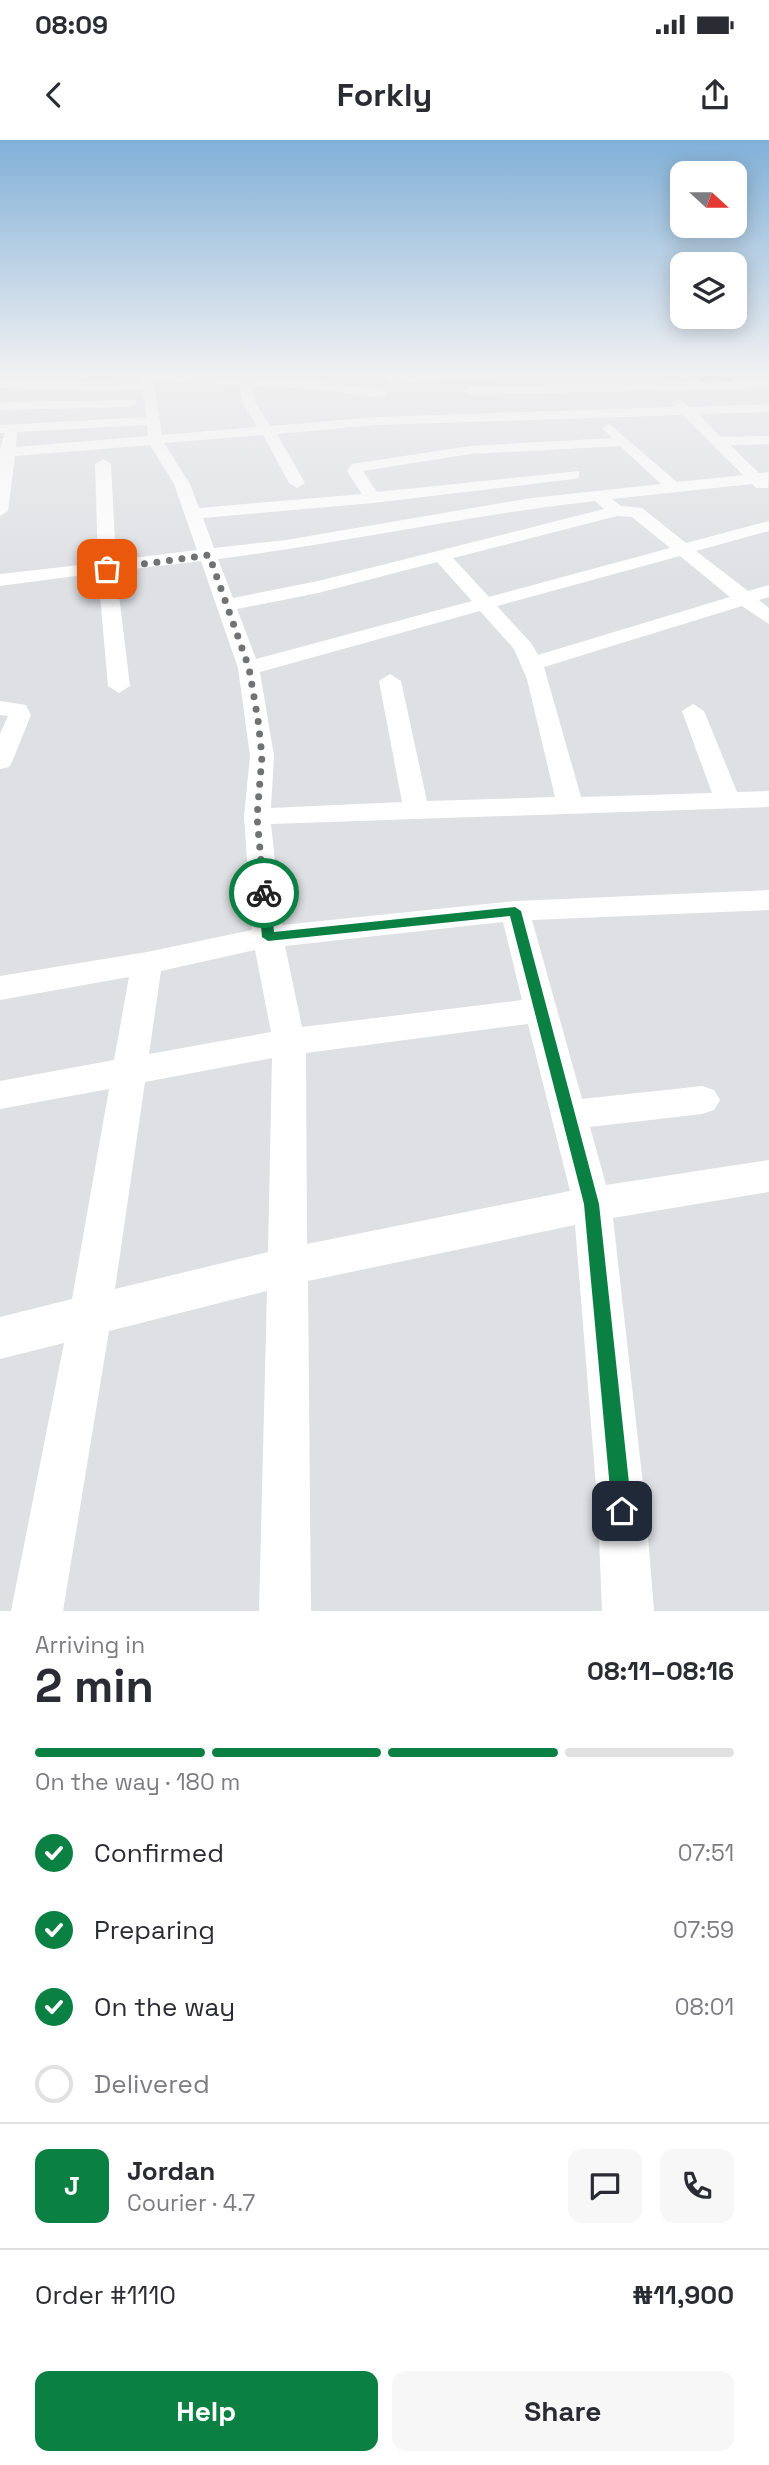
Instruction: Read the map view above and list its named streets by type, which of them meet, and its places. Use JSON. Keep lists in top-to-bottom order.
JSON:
{
  "north": "right",
  "page": {
    "status": "08:09",
    "header": "Forkly",
    "heading": ["2 min", "Arriving in", "08:11–08:16"],
    "panel": [
      "Jordan",
      "Courier · 4.7",
      "Order #1110",
      "₦11,900"
    ],
    "bar": "On the way · 180 m",
    "list": [
      ["Confirmed", "07:51"],
      ["Preparing", "07:59"],
      ["On the way", "08:01"],
      "Delivered"
    ],
    "round": "J",
    "buttons": ["Help", "Share"]
  }
}
